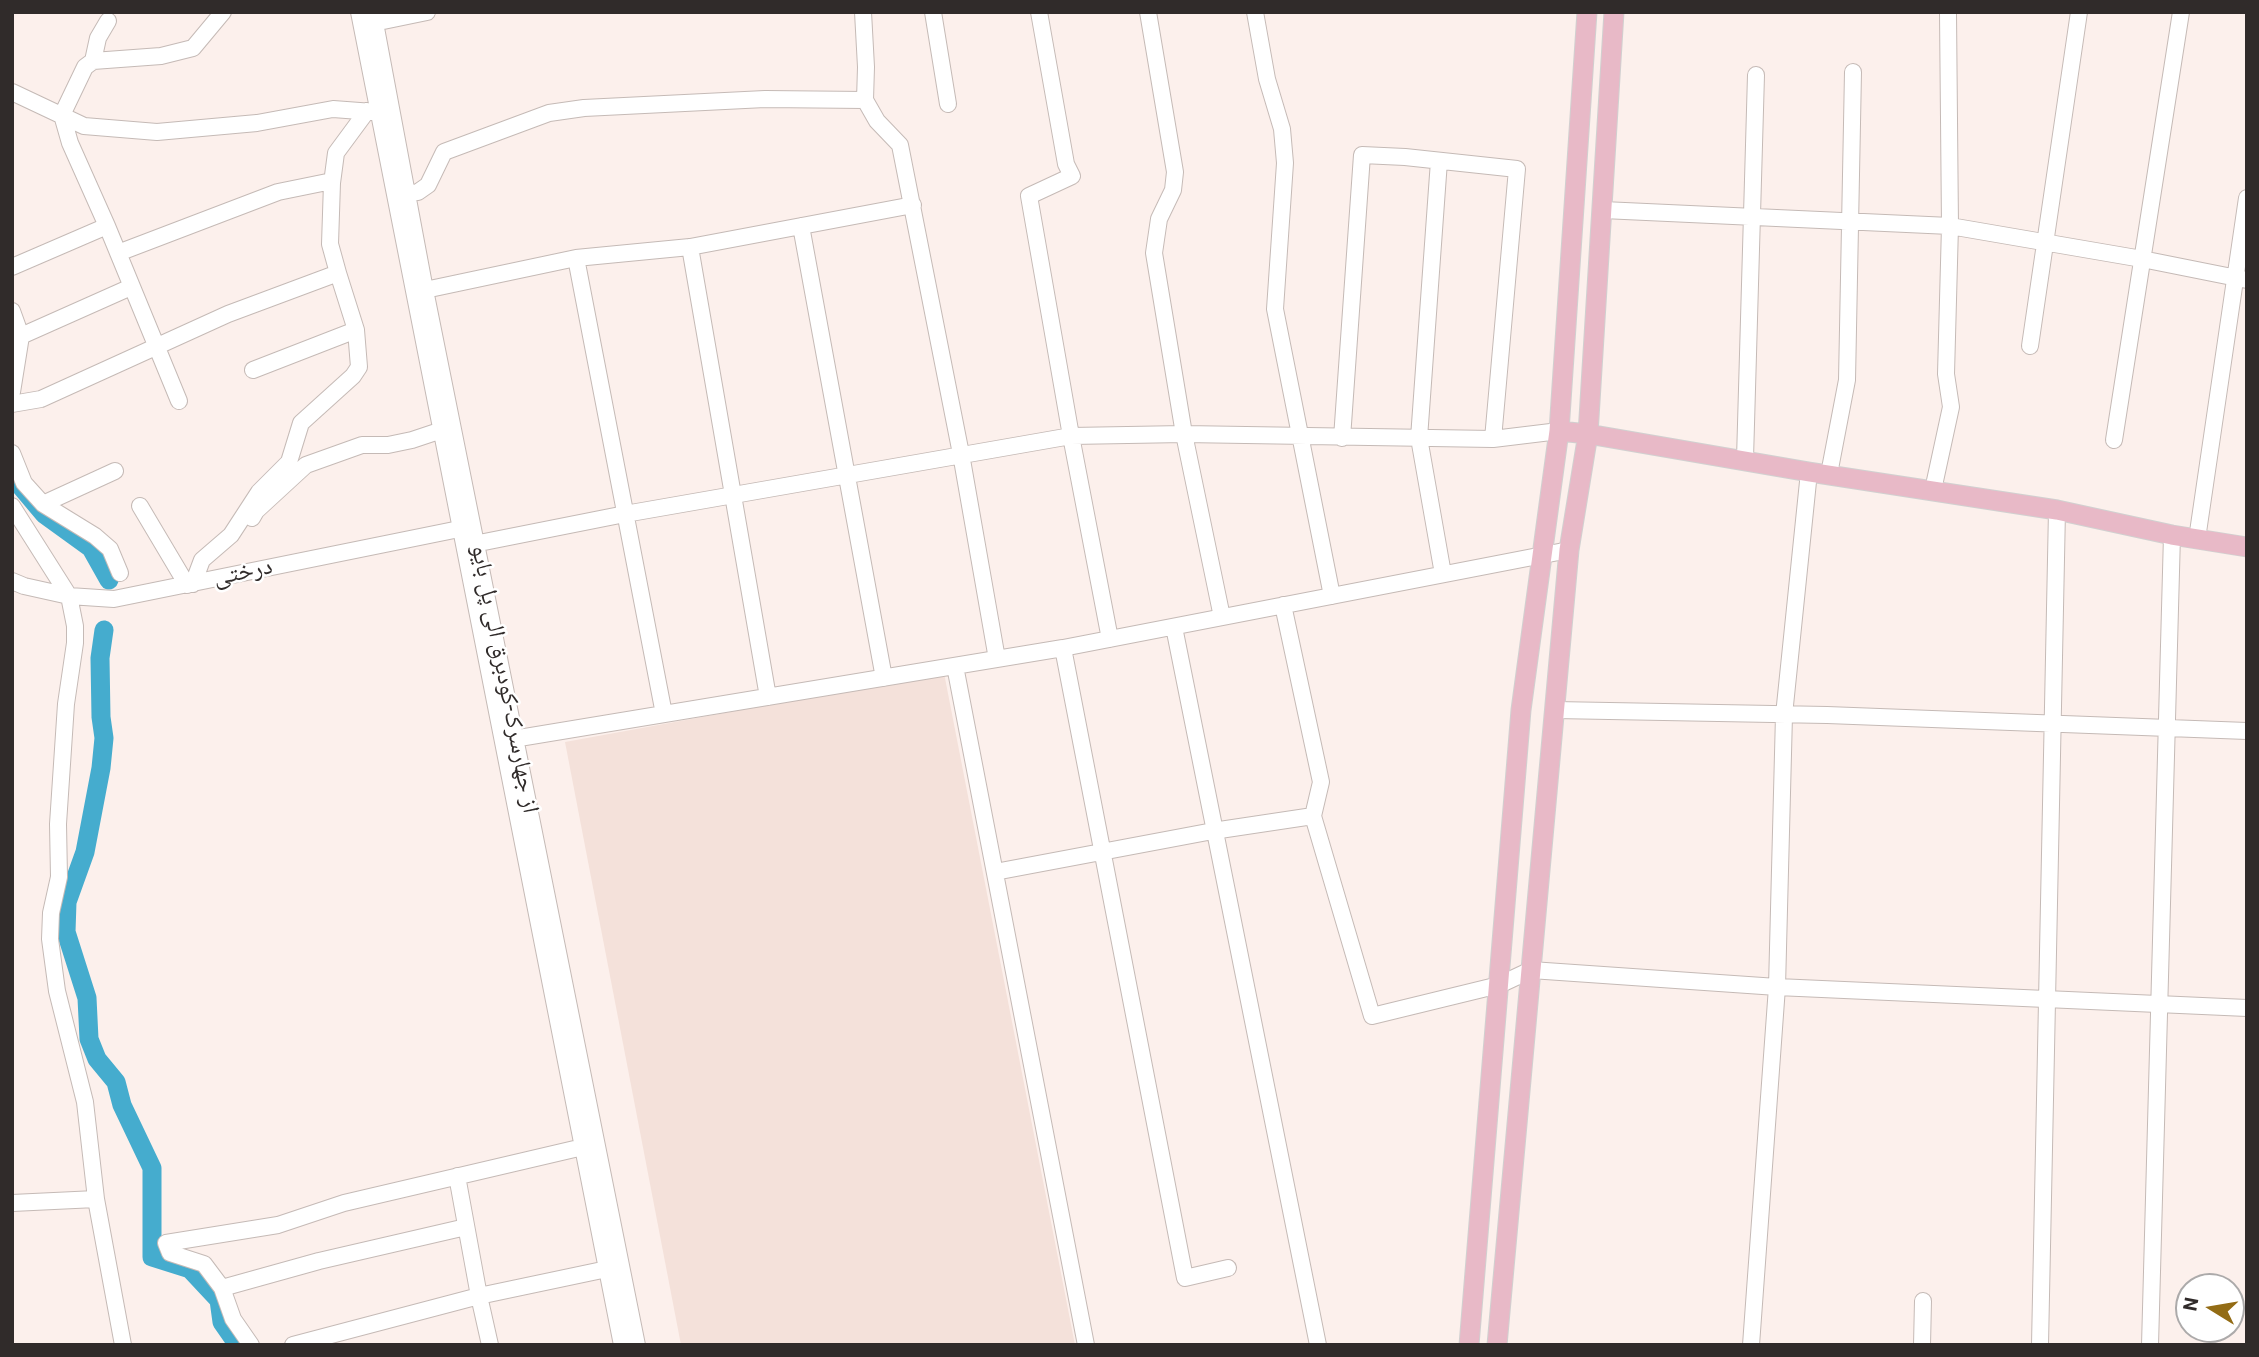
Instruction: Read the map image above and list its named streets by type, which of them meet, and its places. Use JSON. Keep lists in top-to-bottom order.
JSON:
{
  "streets": {
    "street": ["درختی", "از جهارسرک-کودبرق الی پل بایو"]
  },
  "crossings": [
    ["درختی", "از جهارسرک-کودبرق الی پل بایو"]
  ],
  "north": "left"
}
